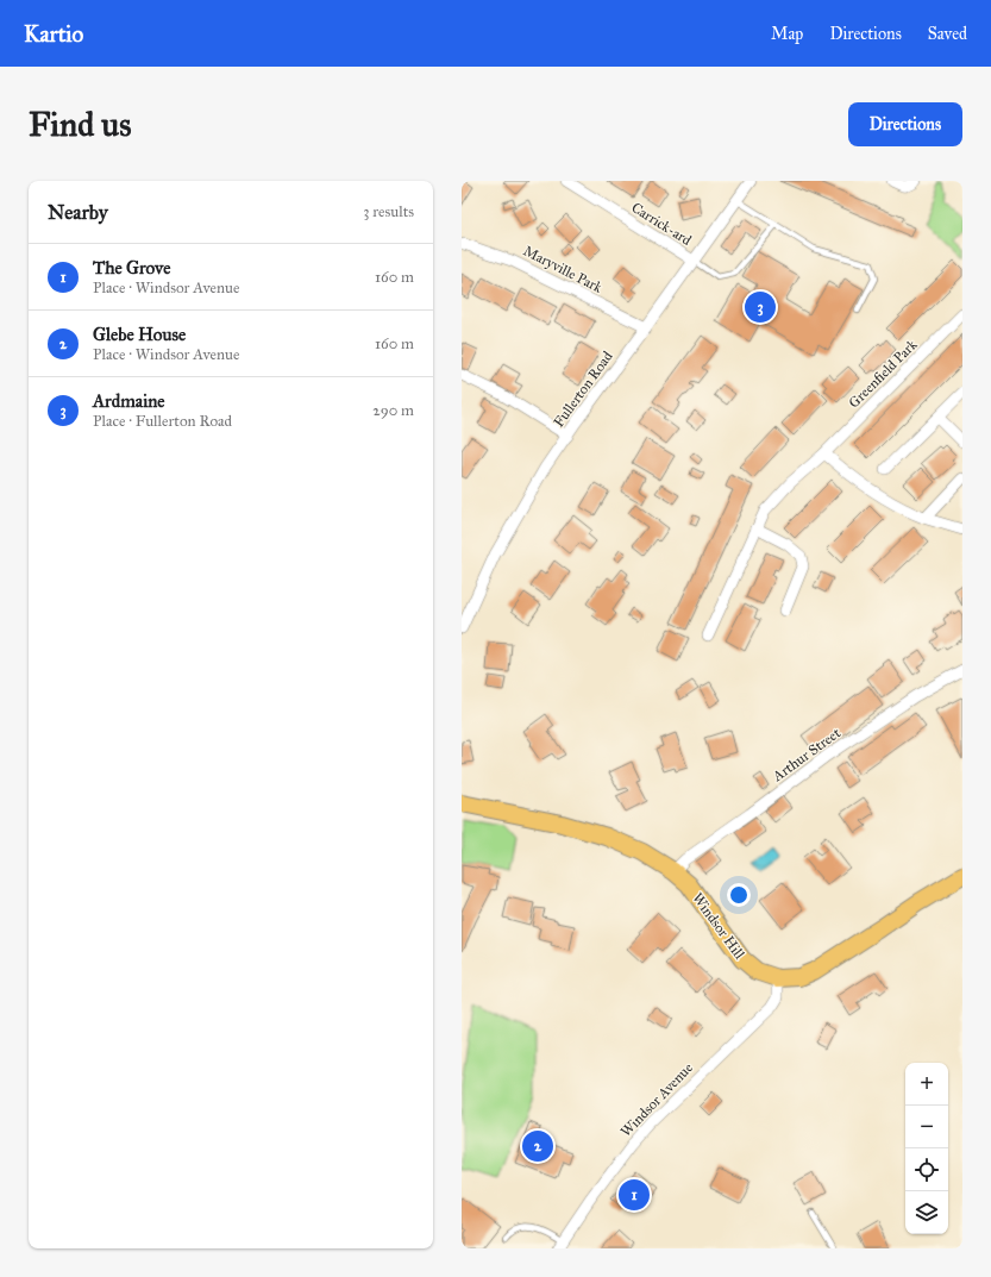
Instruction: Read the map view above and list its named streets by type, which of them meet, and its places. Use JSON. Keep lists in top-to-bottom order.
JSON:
{
  "streets": {
    "main road": ["Windsor Hill"],
    "street": [
      "Carrick-ard",
      "Maryville Park",
      "Greenfield Park",
      "Fullerton Road",
      "Arthur Street",
      "Windsor Avenue"
    ]
  },
  "crossings": [
    ["Carrick-ard", "Fullerton Road"],
    ["Maryville Park", "Fullerton Road"],
    ["Arthur Street", "Windsor Hill"],
    ["Windsor Hill", "Windsor Avenue"]
  ],
  "page": {
    "header": "Kartio",
    "nav": ["Map", "Directions", "Saved"],
    "buttons": "Directions",
    "title": "Find us",
    "heading": ["Nearby", "3 results"],
    "list": [
      {
        "mark": "1",
        "name": "The Grove",
        "note": "Place · Windsor Avenue",
        "value": "160 m"
      },
      {
        "mark": "2",
        "name": "Glebe House",
        "note": "Place · Windsor Avenue",
        "value": "160 m"
      },
      {
        "mark": "3",
        "name": "Ardmaine",
        "note": "Place · Fullerton Road",
        "value": "290 m"
      }
    ],
    "pins": ["3", "2", "1"],
    "map_buttons": ["+", "−"]
  }
}
